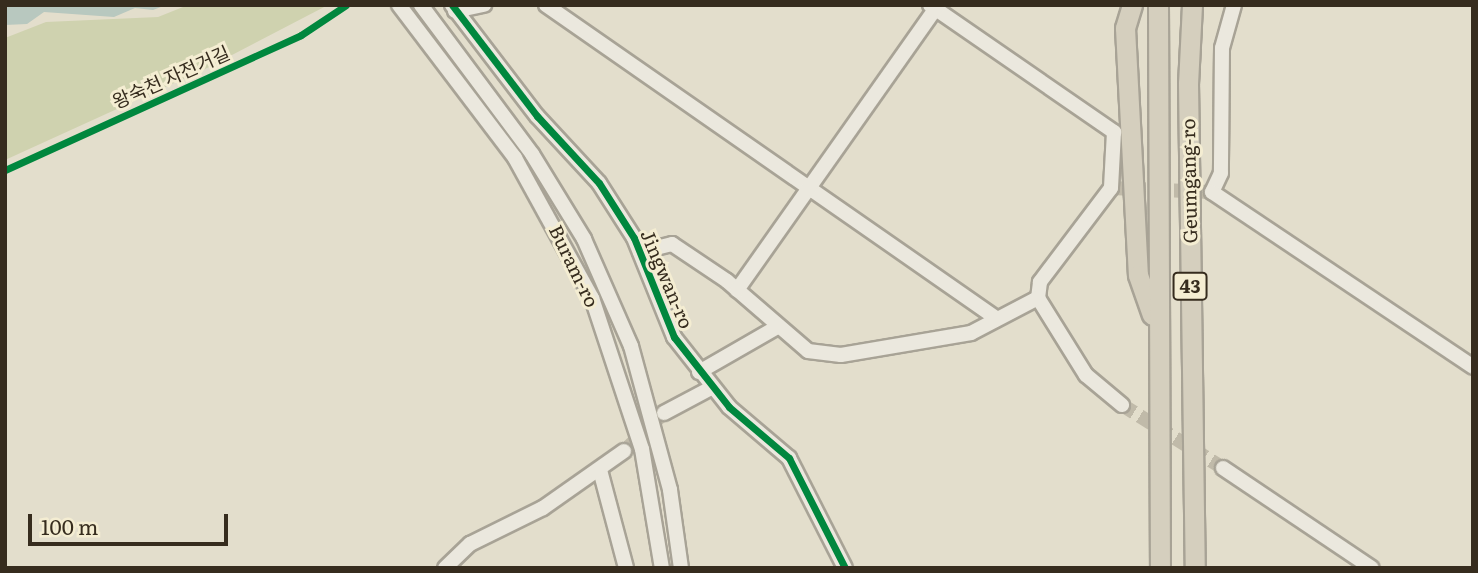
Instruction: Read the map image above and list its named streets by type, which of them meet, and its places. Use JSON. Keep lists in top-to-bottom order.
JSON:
{
  "streets": {
    "highway": ["Geumgang-ro", "43"],
    "street": ["Buram-ro", "Jingwan-ro"],
    "cycle path": ["왕숙천 자전거길"]
  },
  "scale_bar": "100 m"
}
